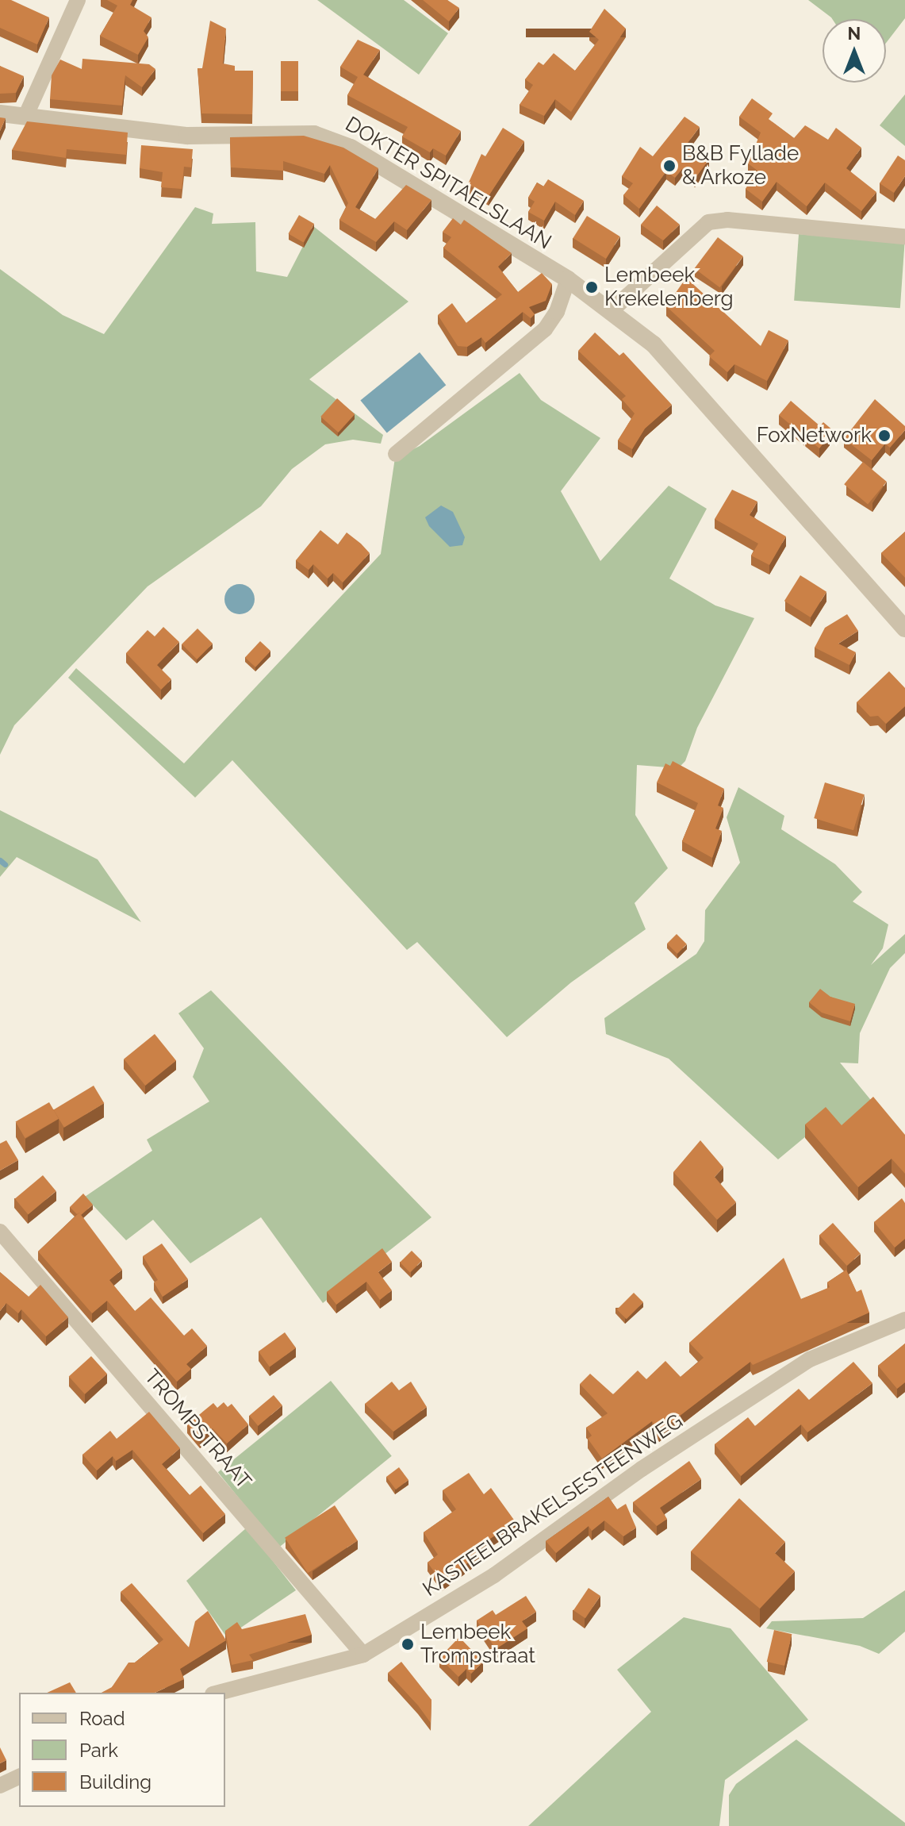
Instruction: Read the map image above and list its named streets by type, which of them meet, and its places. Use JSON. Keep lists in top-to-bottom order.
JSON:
{
  "streets": {
    "street": ["DOKTER SPITAELSLAAN", "TROMPSTRAAT", "KASTEELBRAKELSESTEENWEG"]
  },
  "crossings": [
    ["TROMPSTRAAT", "KASTEELBRAKELSESTEENWEG"]
  ],
  "places": [
    "B&B Fyllade & Arkoze",
    "Lembeek Krekelenberg",
    "FoxNetwork",
    "Lembeek Trompstraat"
  ],
  "legend": ["Road", "Park", "Building"],
  "north": "top"
}
